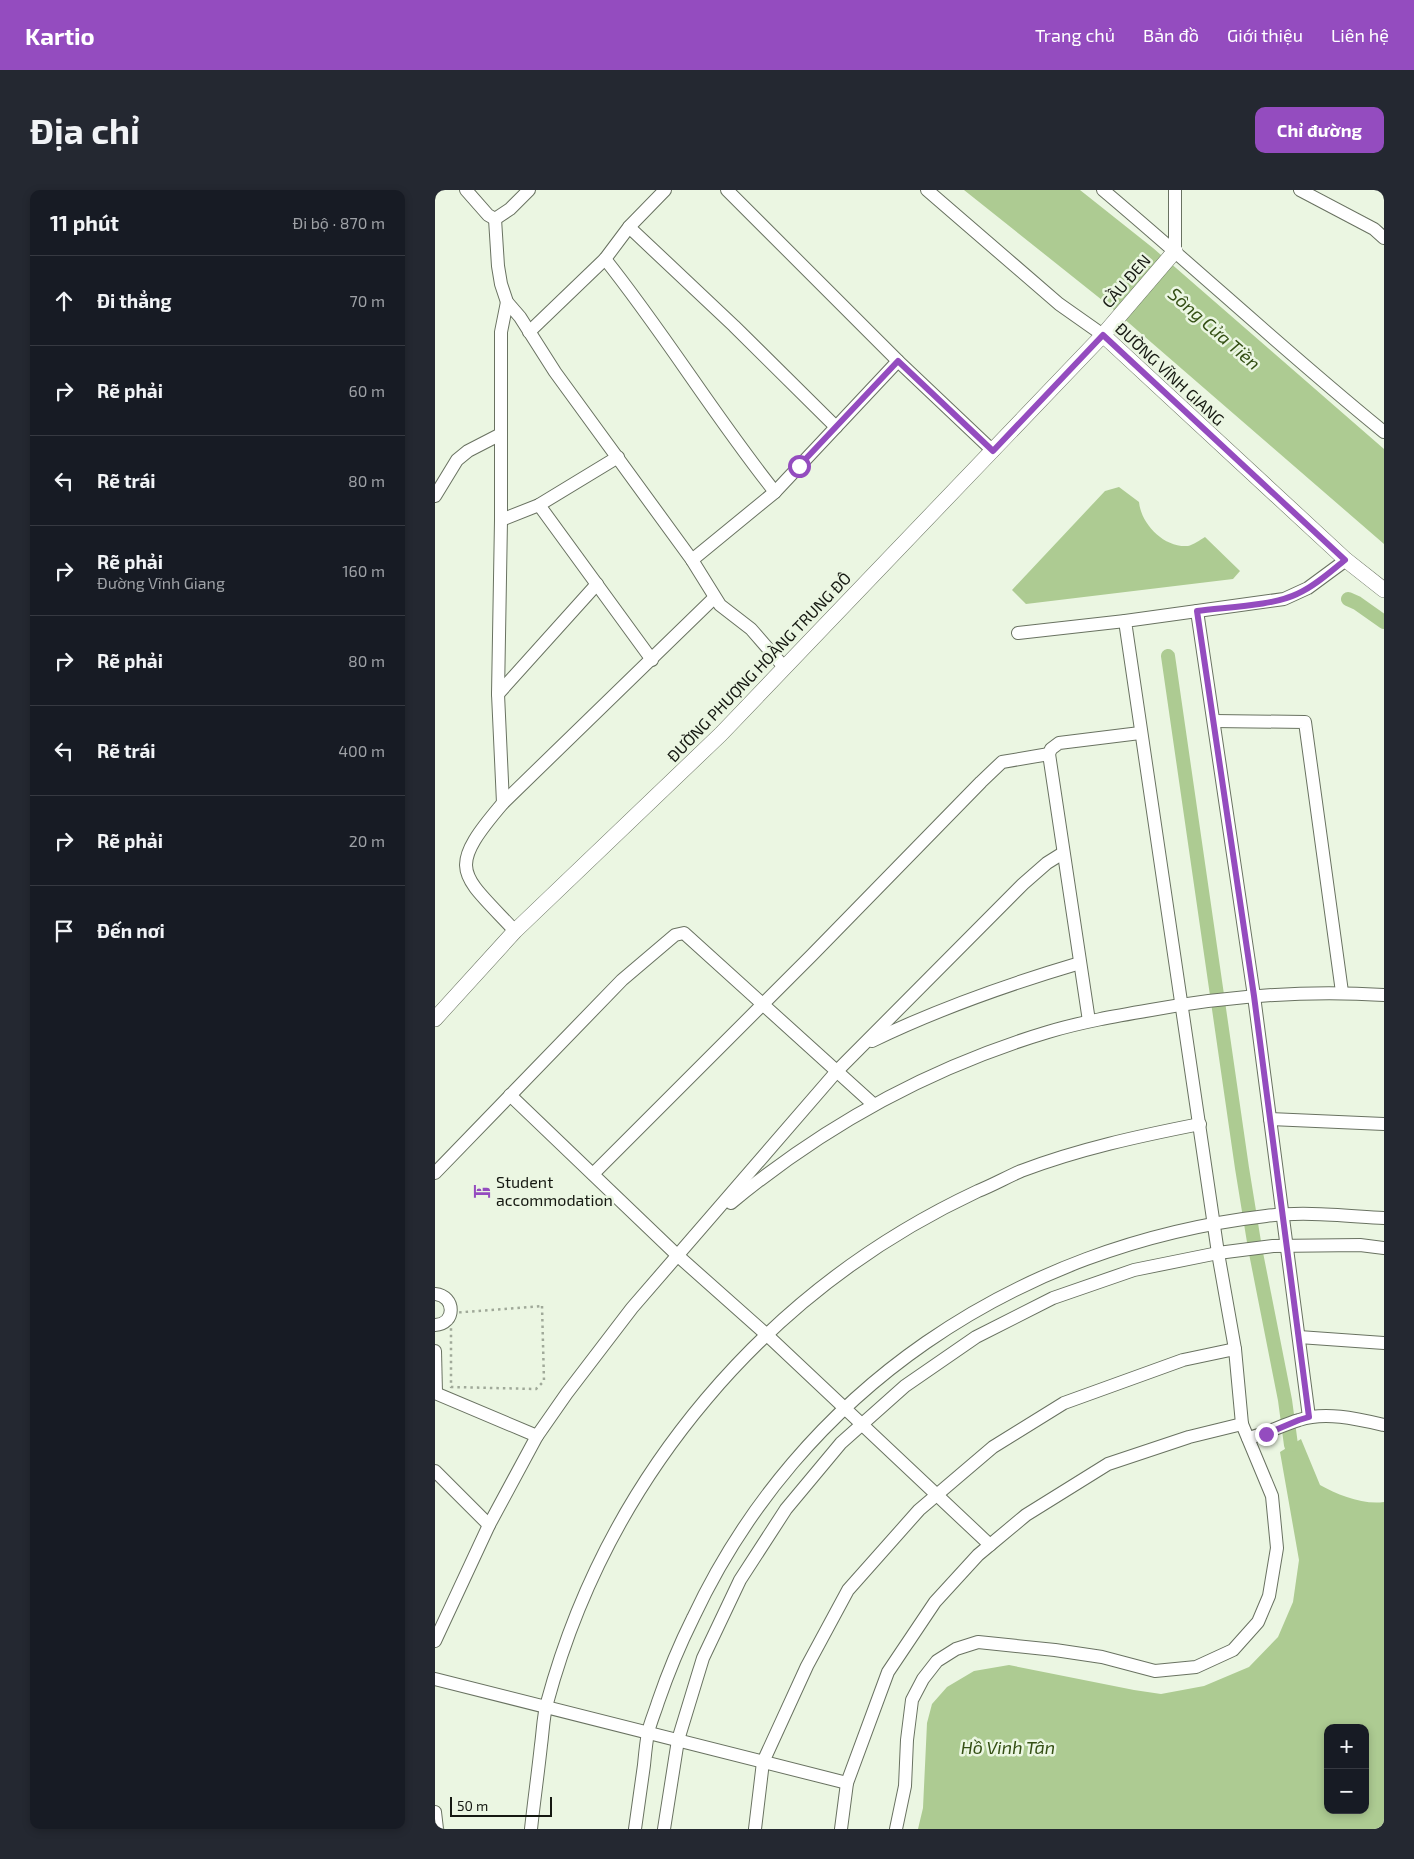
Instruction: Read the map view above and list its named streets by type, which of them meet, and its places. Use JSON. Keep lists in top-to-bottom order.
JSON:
{
  "streets": {
    "street": ["CẦU ĐEN", "ĐƯỜNG VĨNH GIANG", "ĐƯỜNG PHƯỢNG HOÀNG TRUNG ĐÔ"]
  },
  "crossings": [
    ["CẦU ĐEN", "ĐƯỜNG VĨNH GIANG"],
    ["CẦU ĐEN", "ĐƯỜNG PHƯỢNG HOÀNG TRUNG ĐÔ"],
    ["ĐƯỜNG VĨNH GIANG", "ĐƯỜNG PHƯỢNG HOÀNG TRUNG ĐÔ"]
  ],
  "water": ["Sông Cửa Tiền", "Hồ Vinh Tân"],
  "places": {
    "hotel": ["Student accommodation"]
  },
  "scale_bar": "50 m",
  "page": {
    "header": "Kartio",
    "nav": [
      "Trang chủ",
      "Bản đồ",
      "Giới thiệu",
      "Liên hệ"
    ],
    "buttons": "Chỉ đường",
    "title": "Địa chỉ",
    "heading": ["11 phút", "Đi bộ · 870 m"],
    "list": [
      ["Đi thẳng", "70 m"],
      ["Rẽ phải", "60 m"],
      ["Rẽ trái", "80 m"],
      ["Rẽ phải", "Đường Vĩnh Giang", "160 m"],
      ["Rẽ phải", "80 m"],
      ["Rẽ trái", "400 m"],
      ["Rẽ phải", "20 m"],
      "Đến nơi"
    ],
    "map_buttons": ["+", "−"],
    "scale": "50 m"
  }
}
